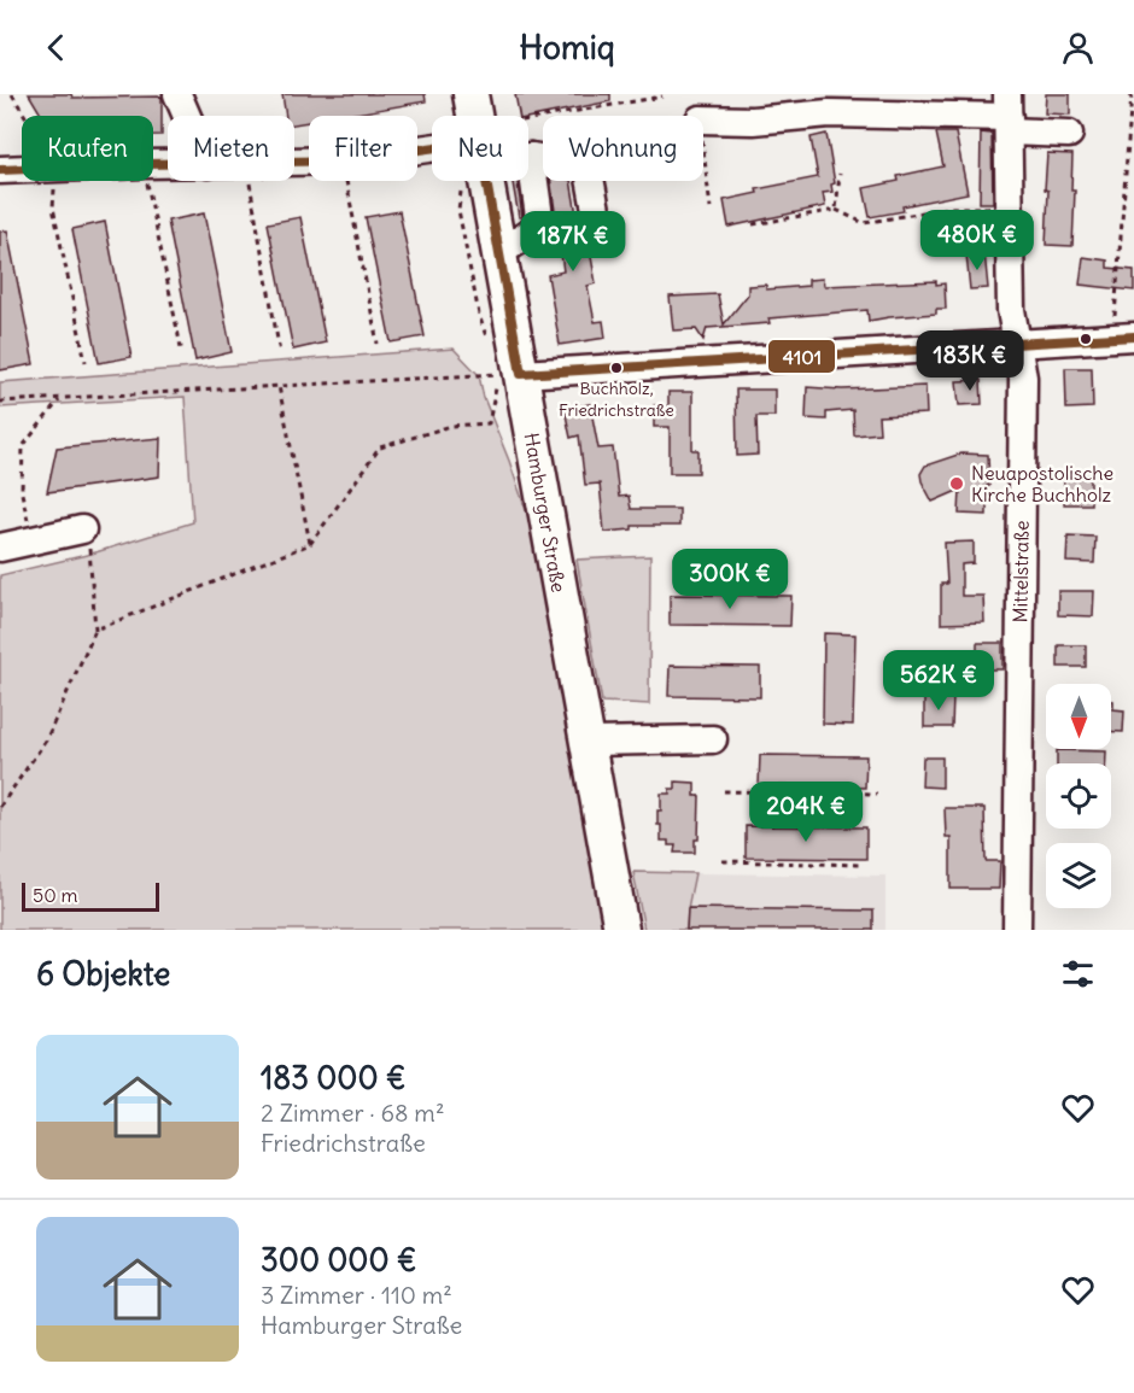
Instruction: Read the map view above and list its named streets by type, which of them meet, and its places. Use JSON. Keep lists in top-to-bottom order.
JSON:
{
  "streets": {
    "main road": ["Hamburger Straße"],
    "street": ["Mittelstraße"]
  },
  "places": ["Buchholz, Friedrichstraße", "Neuapostolische Kirche Buchholz"],
  "lines": ["transit line 4101"],
  "scale_bar": "50 m",
  "north": "bottom",
  "page": {
    "header": "Homiq",
    "chip": [
      "Kaufen",
      "Mieten",
      "Filter",
      "Neu",
      "Wohnung"
    ],
    "price": [
      "480K €",
      "187K €",
      "183K €",
      "300K €",
      "562K €",
      "204K €"
    ],
    "scale": "50 m",
    "heading": "6 Objekte",
    "list": [
      {
        "name": "183 000 €",
        "note": "2 Zimmer · 68 m² · Friedrichstraße"
      },
      {
        "name": "300 000 €",
        "note": "3 Zimmer · 110 m² · Hamburger Straße"
      }
    ]
  }
}
